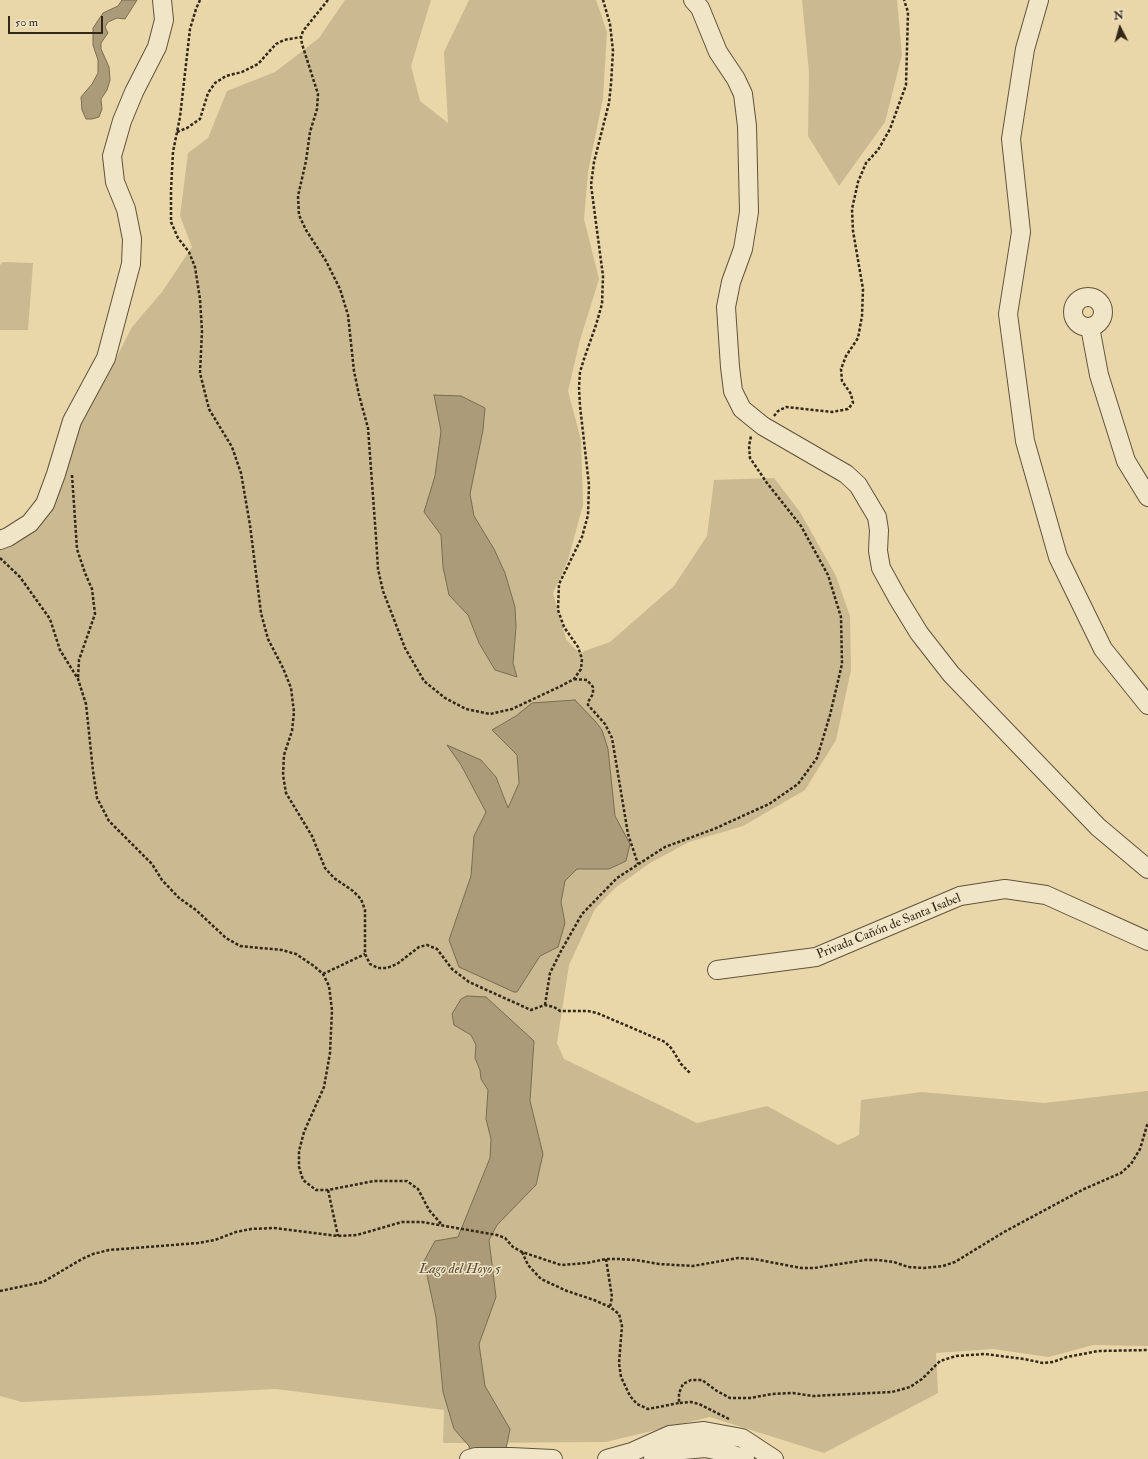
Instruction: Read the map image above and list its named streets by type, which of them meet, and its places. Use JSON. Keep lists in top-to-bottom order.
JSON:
{
  "streets": {
    "street": ["Privada Cañón de Santa Isabel"]
  },
  "water": ["Lago del Hoyo 5"],
  "scale_bar": "50 m",
  "north": "top"
}
